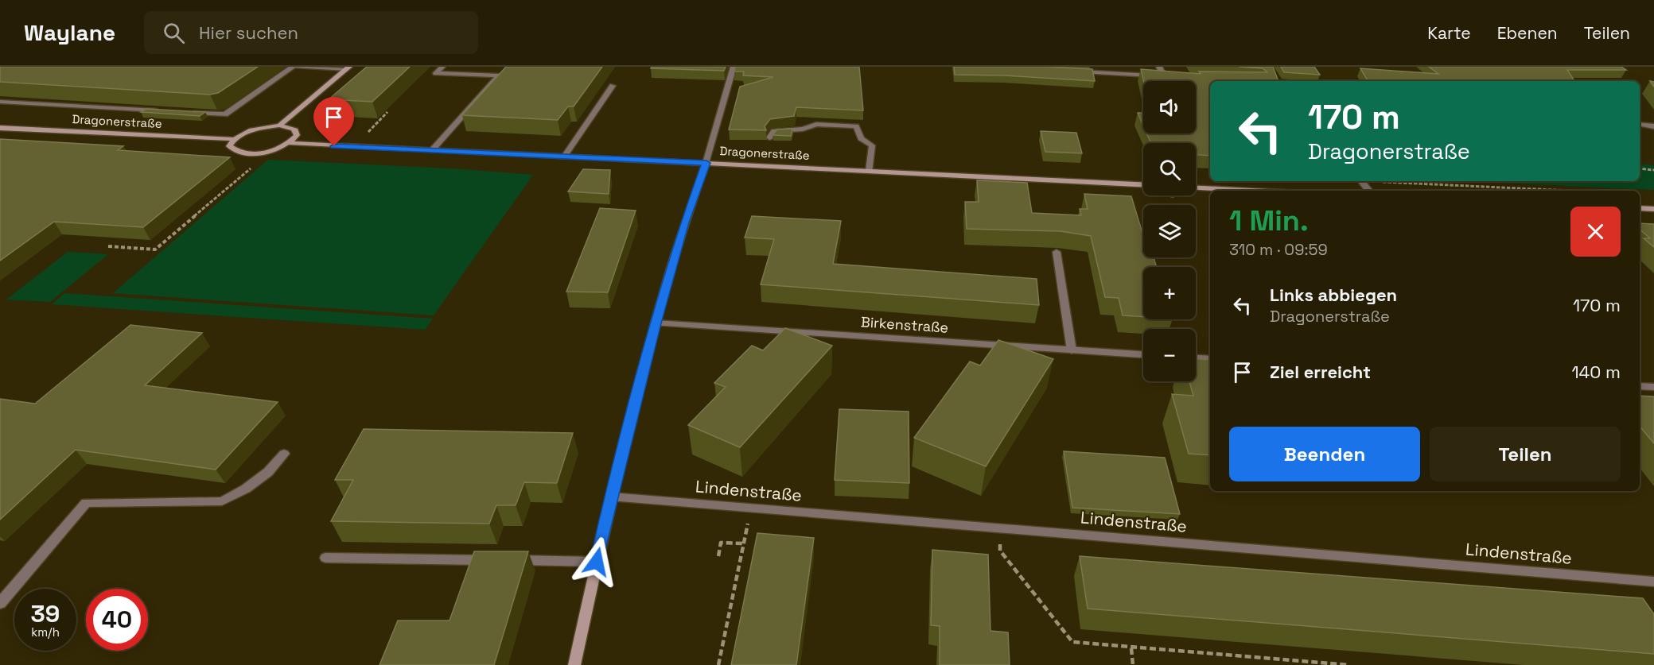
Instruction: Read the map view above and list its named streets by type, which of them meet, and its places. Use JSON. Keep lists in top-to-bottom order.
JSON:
{
  "streets": {
    "main road": ["Dragonerstraße"],
    "street": ["Birkenstraße", "Lindenstraße"]
  },
  "page": {
    "header": "Waylane",
    "search": "Hier suchen",
    "nav": ["Karte", "Ebenen", "Teilen"],
    "map_buttons": ["+", "−"],
    "turn": ["170 m", "Dragonerstraße"],
    "heading": ["1 Min.", "310 m · 09:59"],
    "list": [
      {
        "name": "Links abbiegen",
        "note": "Dragonerstraße",
        "value": "170 m"
      },
      {
        "name": "Ziel erreicht",
        "value": "140 m"
      }
    ],
    "buttons": ["Beenden", "Teilen"],
    "speed": "39 km/h",
    "limit": "40"
  }
}
